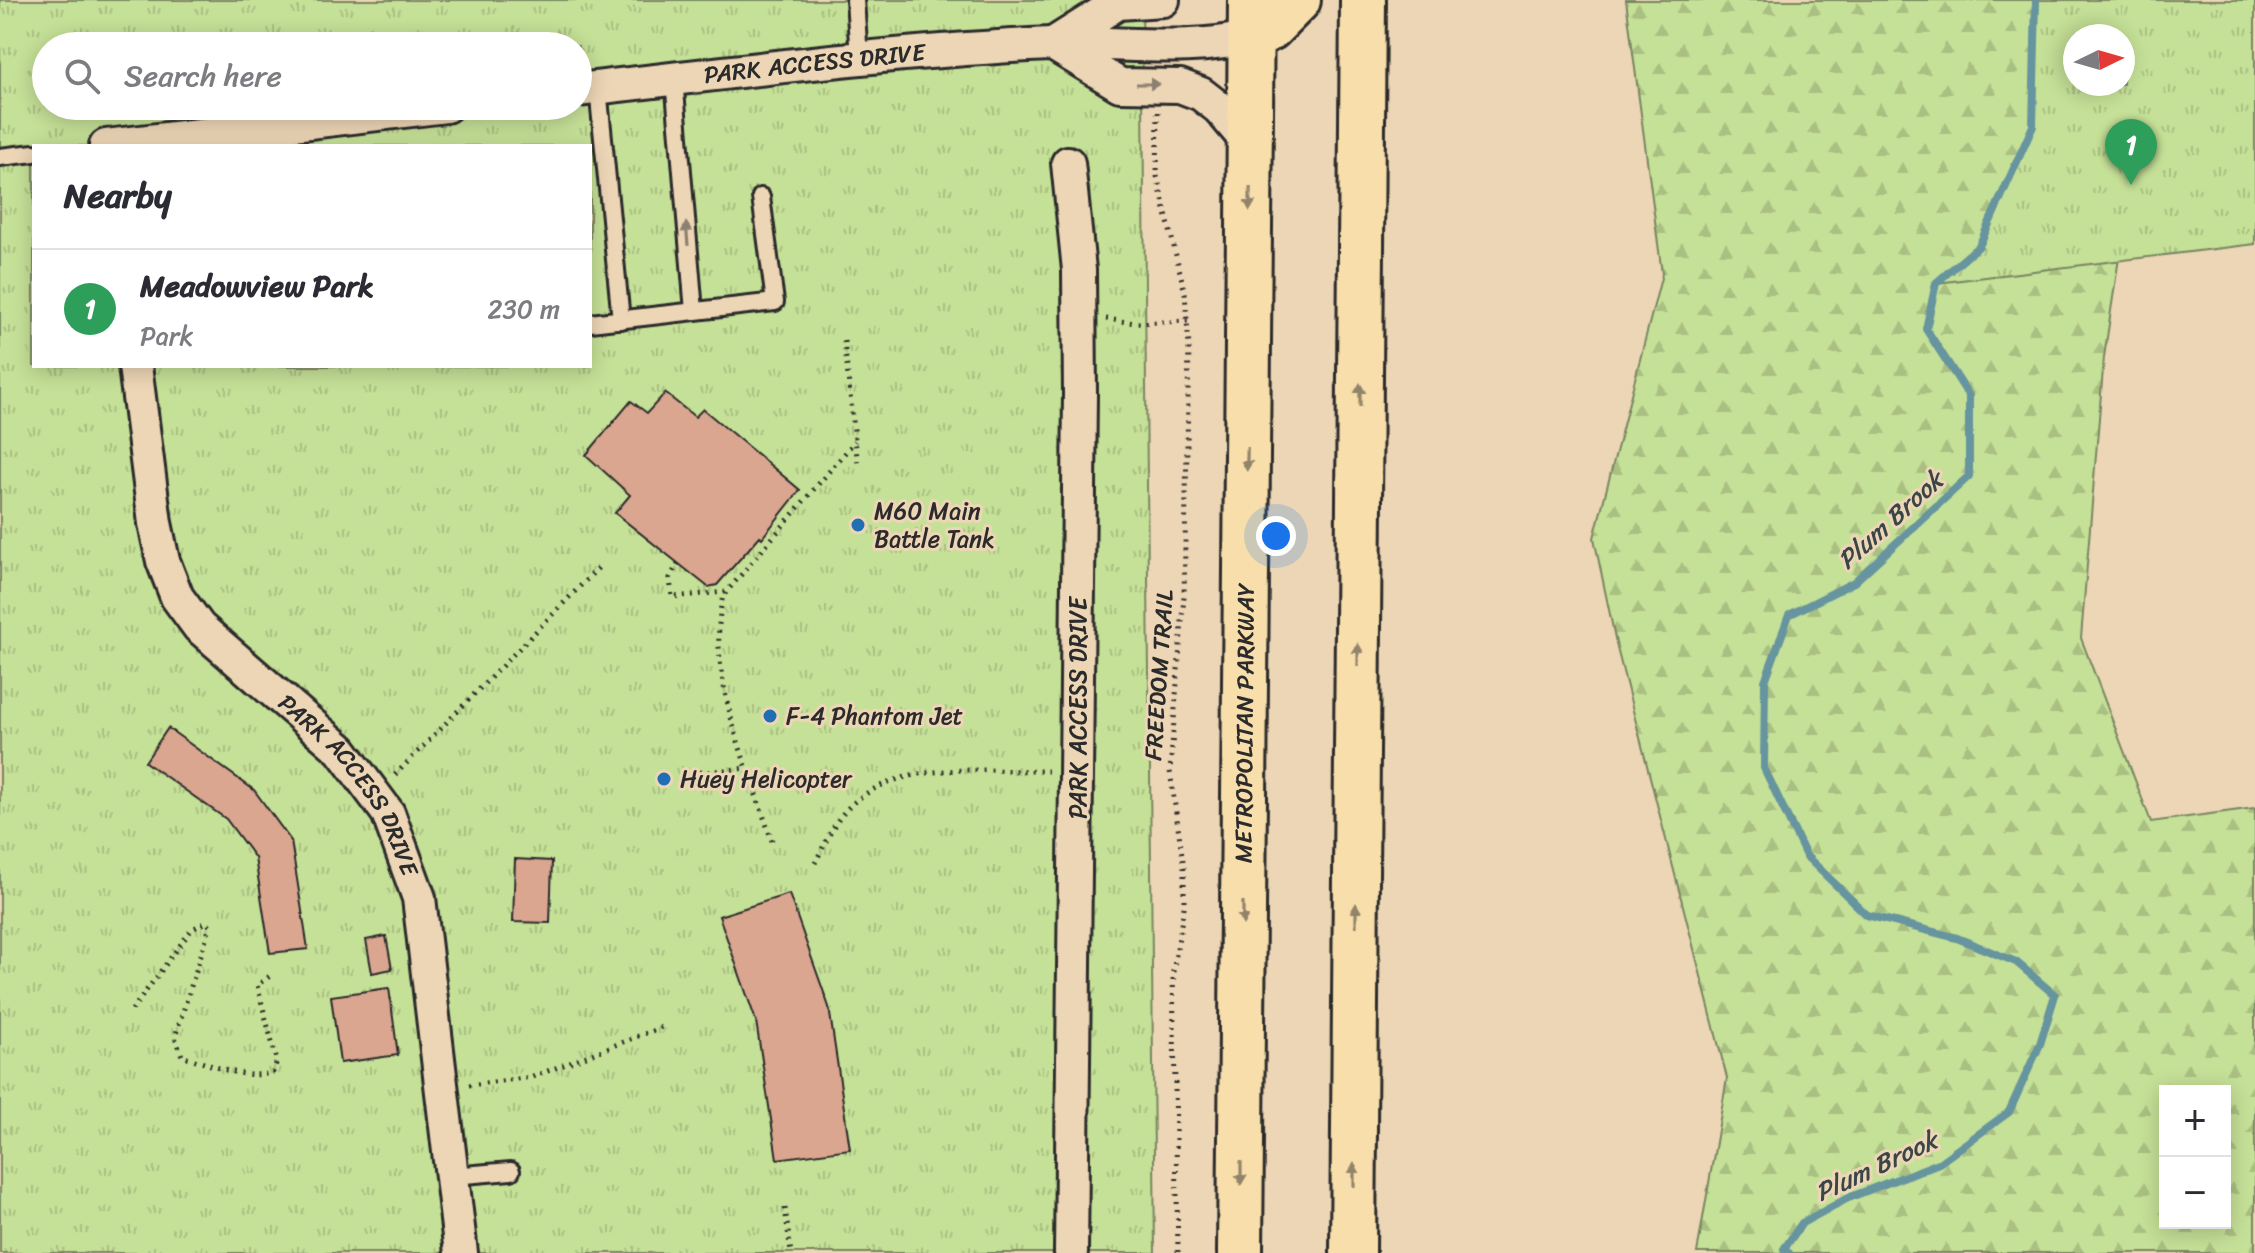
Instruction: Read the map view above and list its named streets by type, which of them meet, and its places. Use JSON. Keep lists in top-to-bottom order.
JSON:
{
  "streets": {
    "main road": ["METROPOLITAN PARKWAY"],
    "street": ["PARK ACCESS DRIVE"],
    "path": ["FREEDOM TRAIL"]
  },
  "crossings": [
    ["PARK ACCESS DRIVE", "METROPOLITAN PARKWAY"]
  ],
  "water": ["Plum Brook"],
  "places": ["M60 Main Battle Tank", "F-4 Phantom Jet", "Huey Helicopter"],
  "north": "right",
  "page": {
    "search": "Search here",
    "pins": "1",
    "heading": "Nearby",
    "list": [
      {
        "mark": "1",
        "name": "Meadowview Park",
        "note": "Park",
        "value": "230 m"
      }
    ],
    "map_buttons": ["+", "−"]
  }
}
